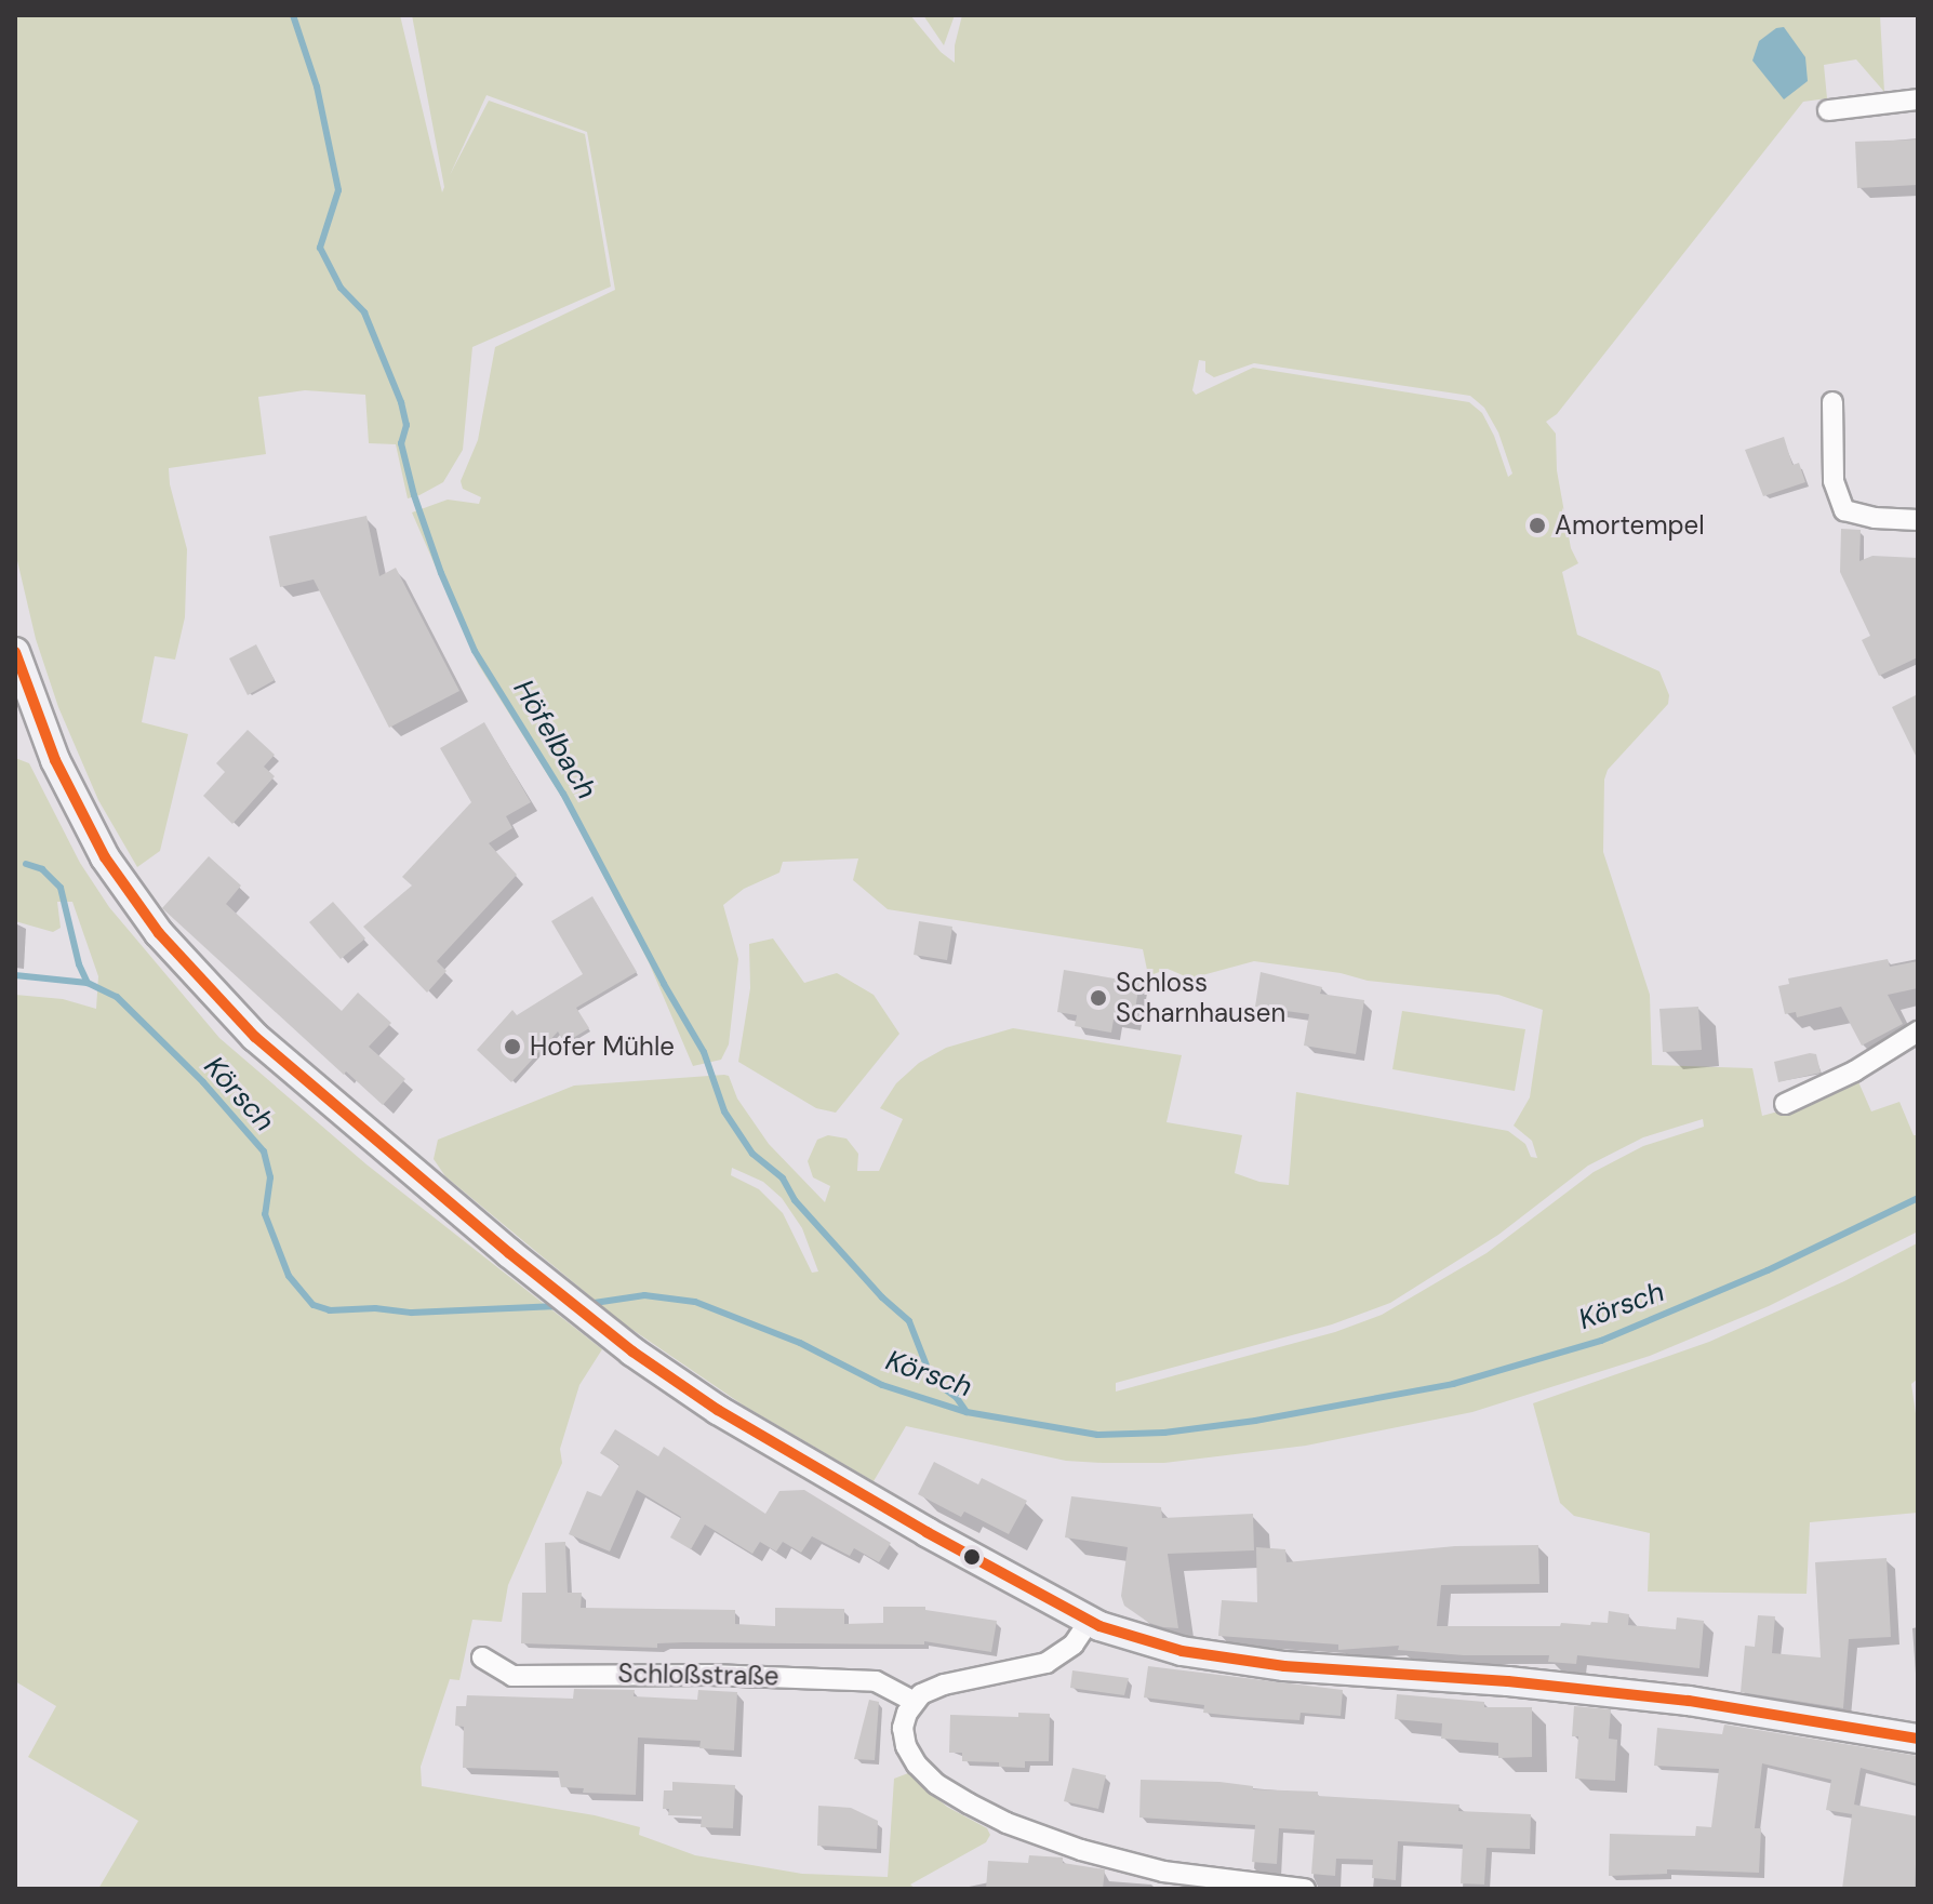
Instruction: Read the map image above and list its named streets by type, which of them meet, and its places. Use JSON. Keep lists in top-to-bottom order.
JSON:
{
  "streets": {
    "street": ["Schloßstraße"]
  },
  "water": ["Höfelbach", "Körsch"],
  "places": ["Amortempel", "Schloss Scharnhausen", "Hofer Mühle"]
}
